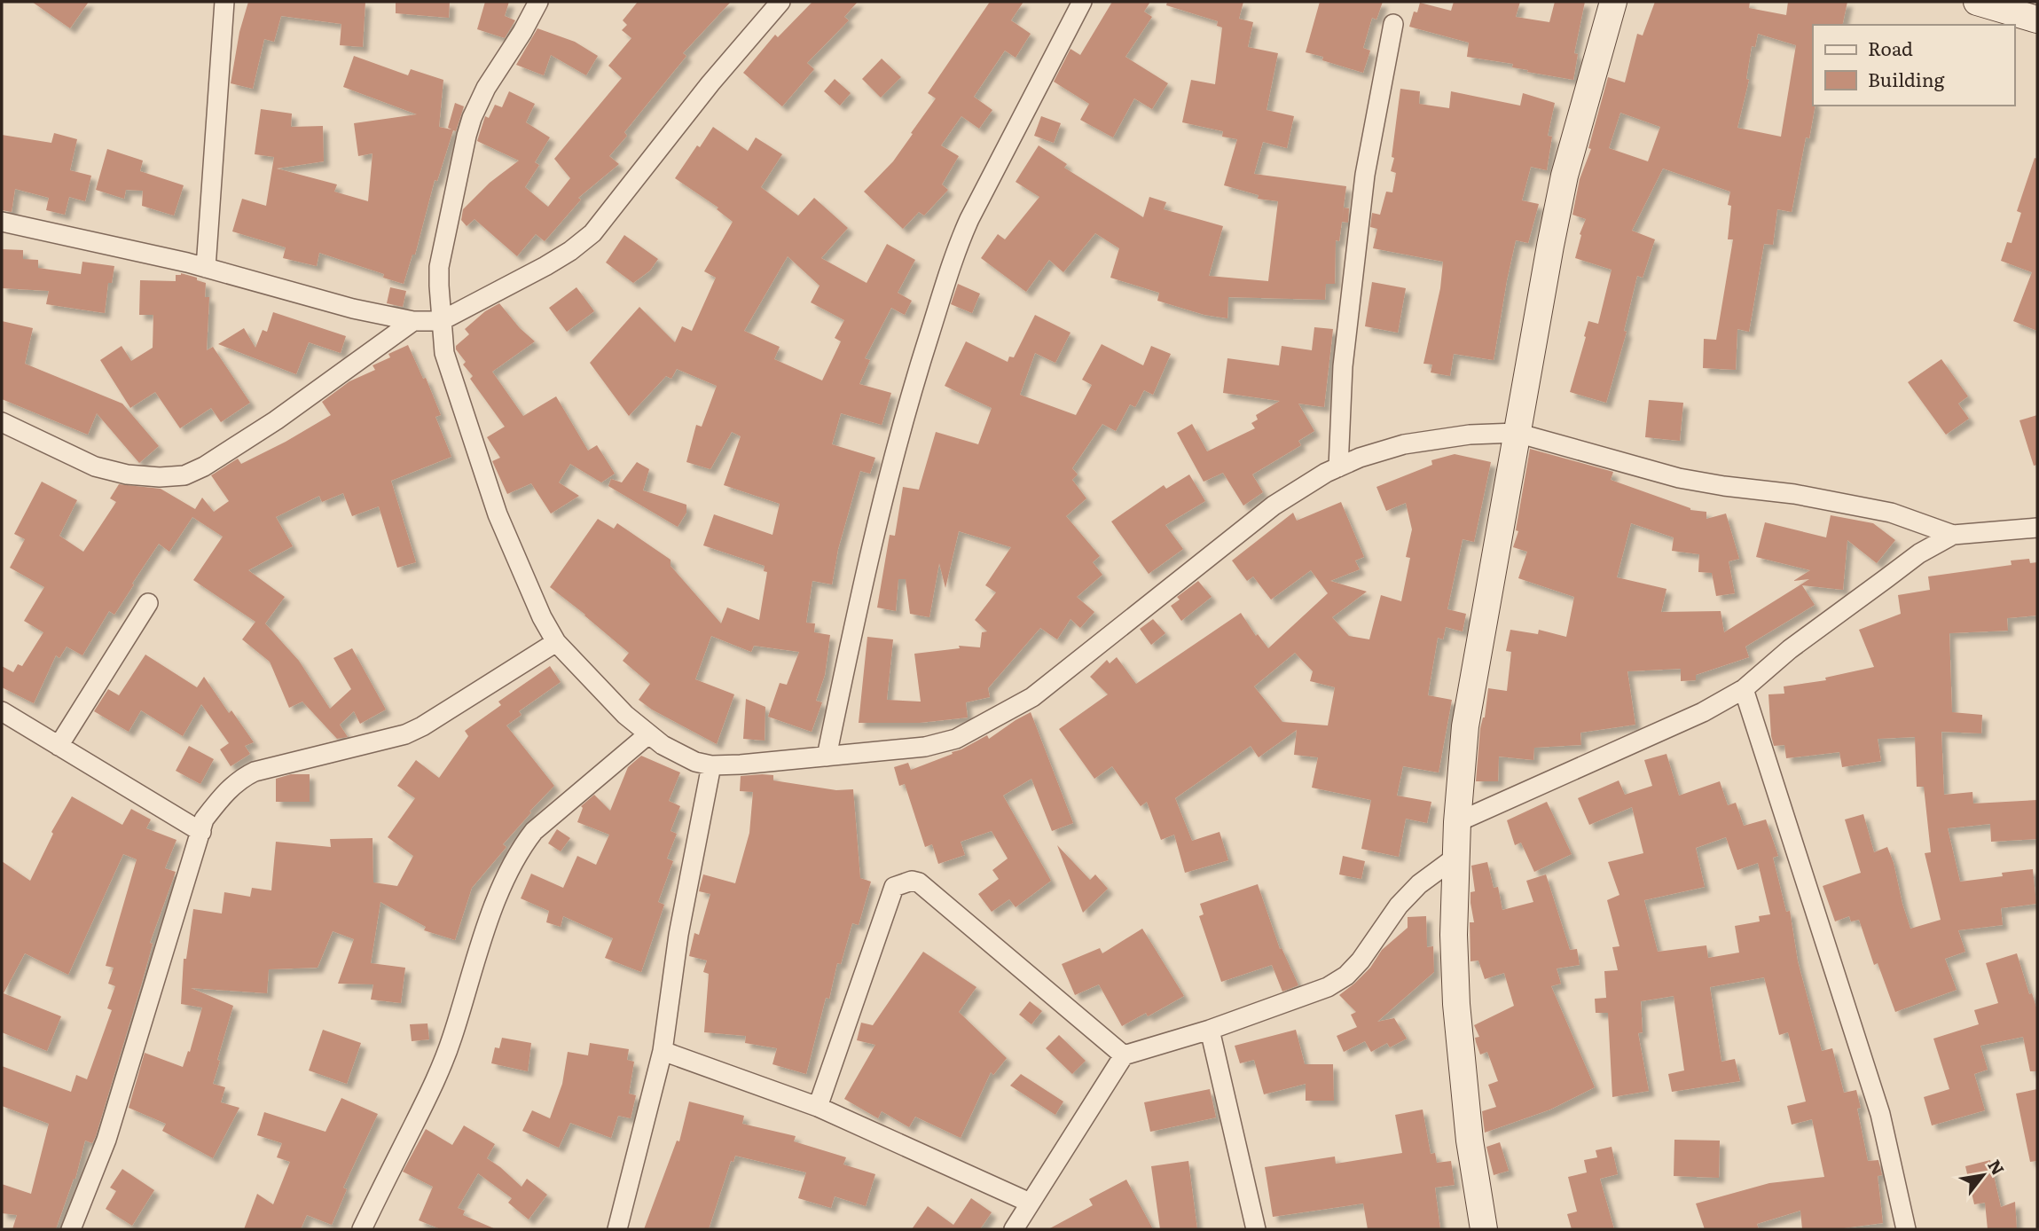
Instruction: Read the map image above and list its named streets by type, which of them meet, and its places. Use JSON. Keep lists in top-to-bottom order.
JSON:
{
  "legend": ["Road", "Building"],
  "north": "top right"
}
